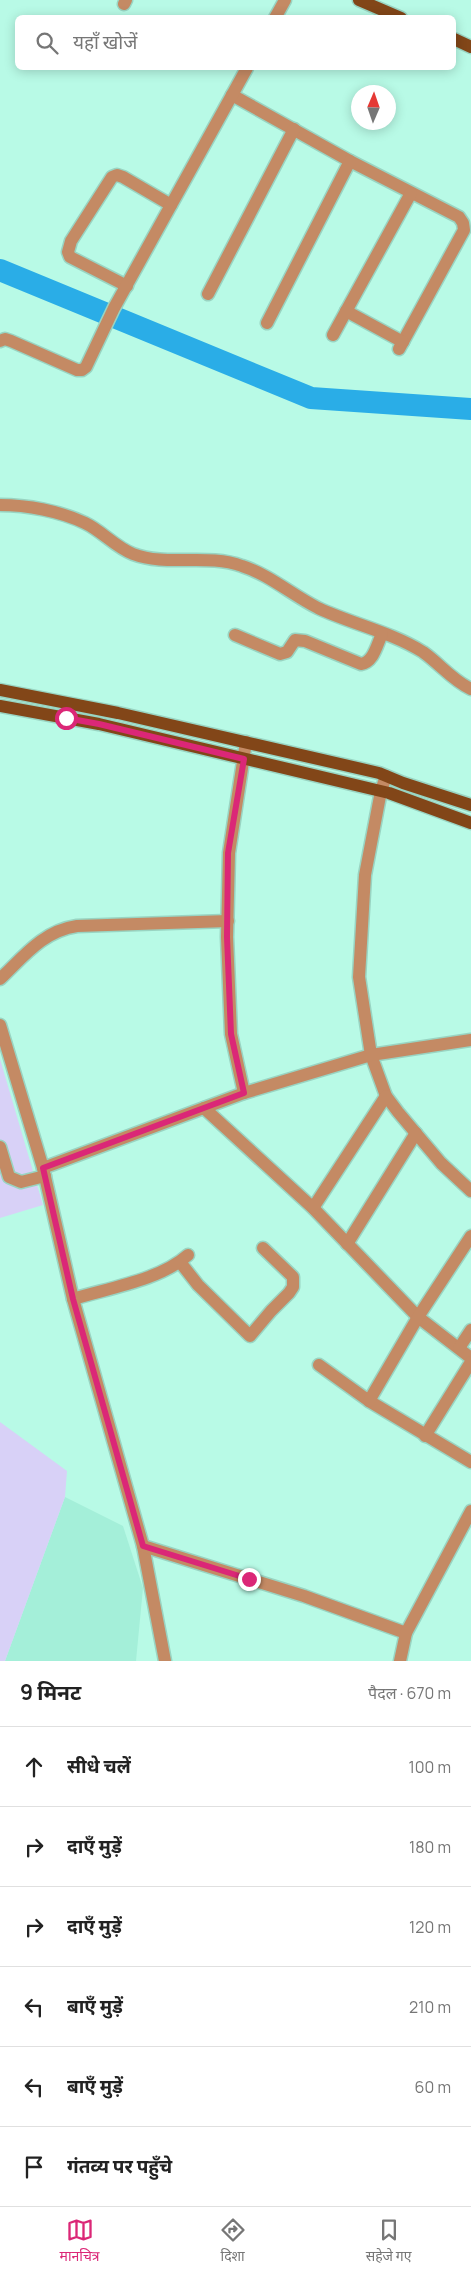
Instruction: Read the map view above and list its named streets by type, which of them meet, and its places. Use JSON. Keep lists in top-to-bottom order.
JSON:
{
  "north": "top",
  "page": {
    "search": "यहाँ खोजें",
    "heading": ["9 मिनट", "पैदल · 670 m"],
    "list": [
      ["सीधे चलें", "100 m"],
      ["दाएँ मुड़ें", "180 m"],
      ["दाएँ मुड़ें", "120 m"],
      ["बाएँ मुड़ें", "210 m"],
      ["बाएँ मुड़ें", "60 m"],
      "गंतव्य पर पहुँचे"
    ],
    "nav": ["मानचित्र", "दिशा", "सहेजे गए"]
  }
}
